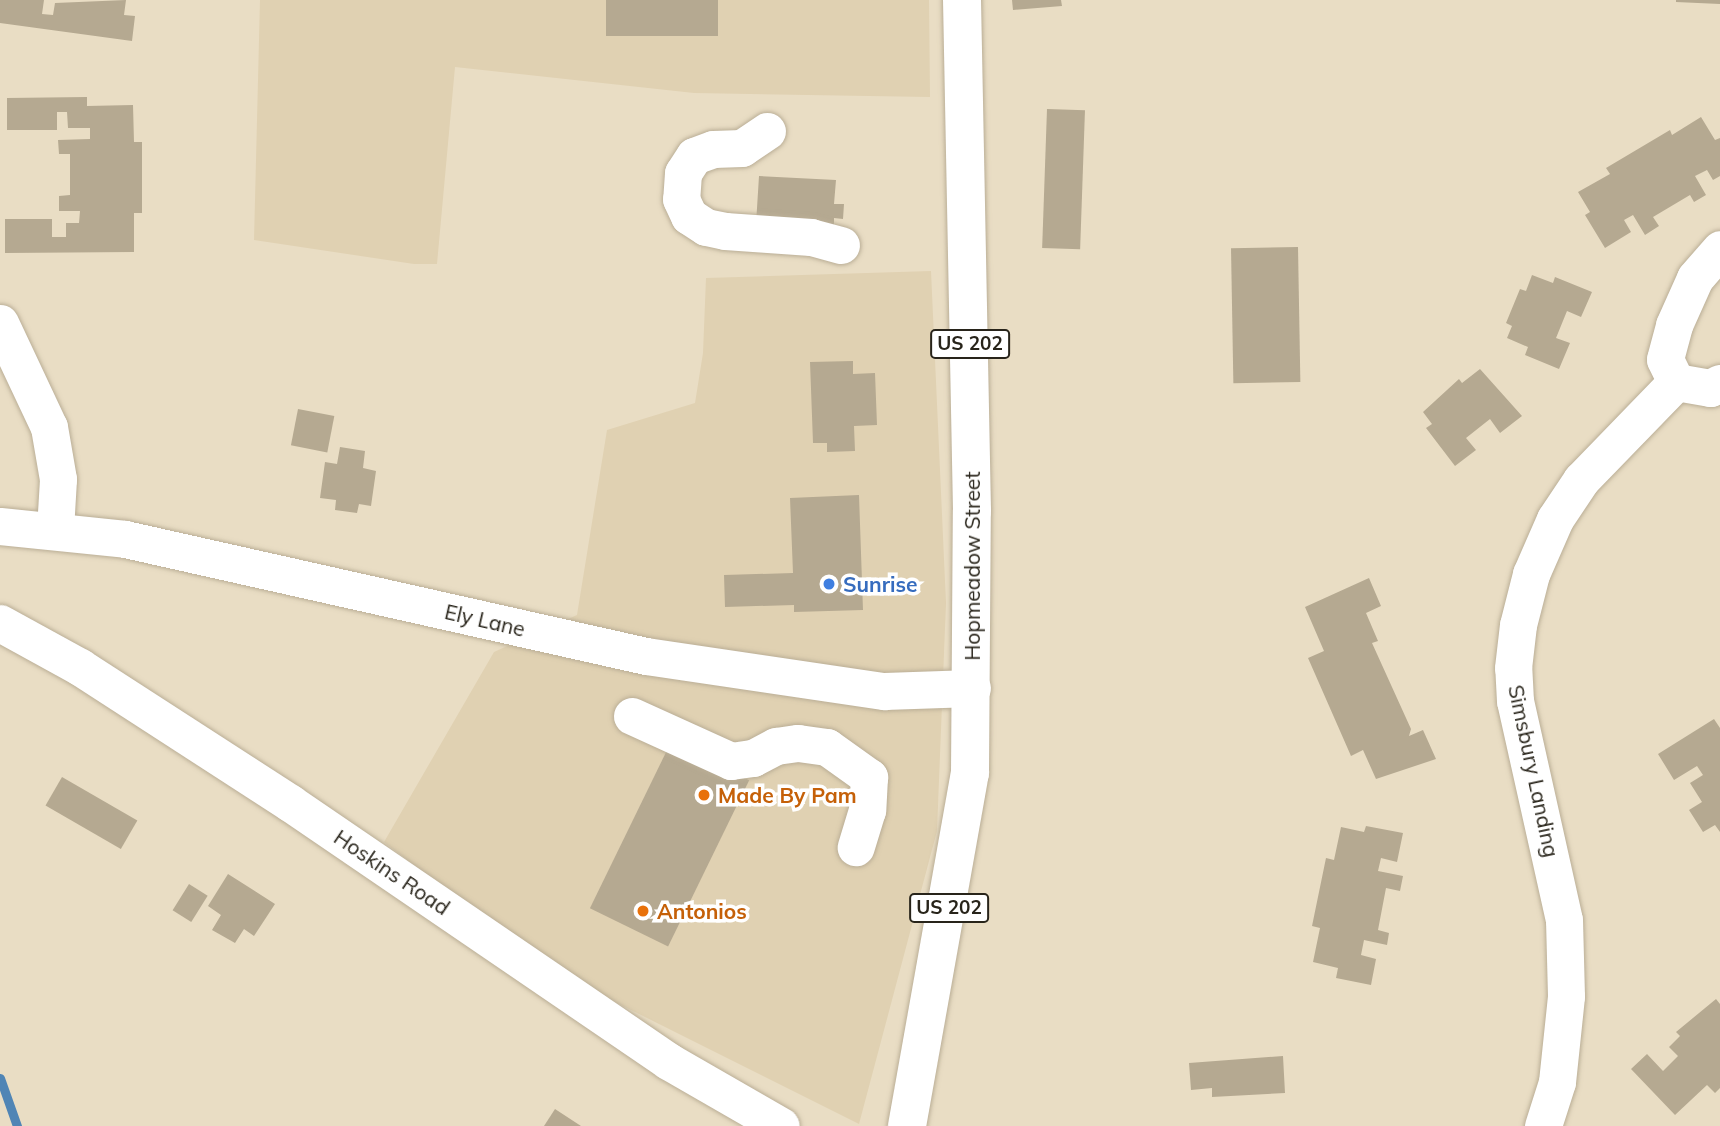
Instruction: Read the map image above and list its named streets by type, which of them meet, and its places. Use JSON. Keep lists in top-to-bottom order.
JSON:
{
  "streets": {
    "highway": ["US 202", "Hopmeadow Street"],
    "street": ["Ely Lane", "Simsbury Landing", "Hoskins Road"]
  },
  "crossings": [
    ["Hopmeadow Street", "Ely Lane"]
  ],
  "places": ["Sunrise", "Made By Pam", "Antonios"]
}
